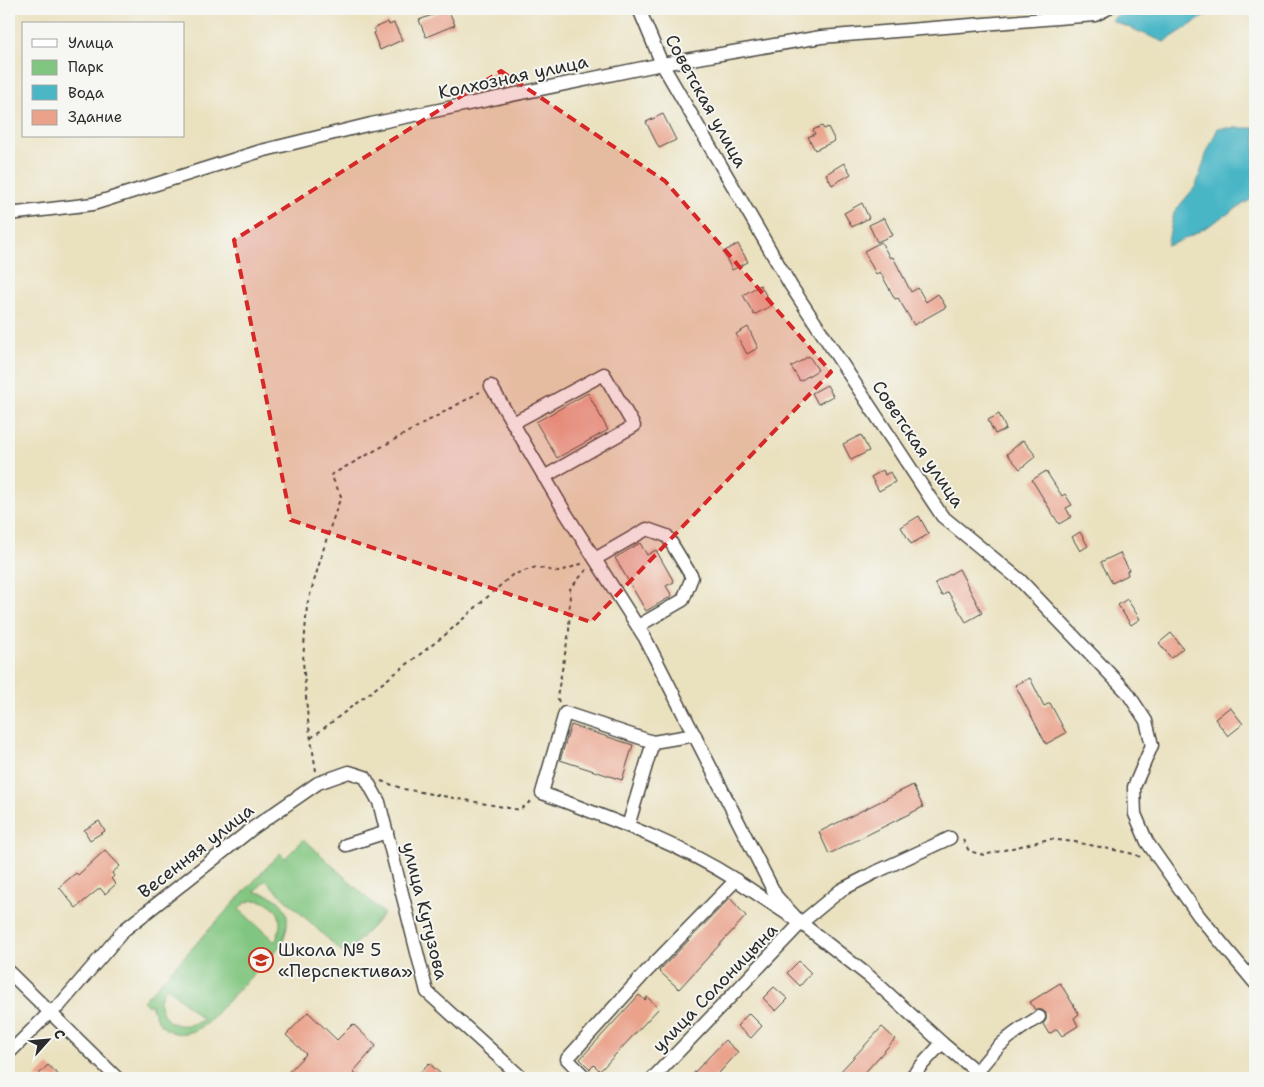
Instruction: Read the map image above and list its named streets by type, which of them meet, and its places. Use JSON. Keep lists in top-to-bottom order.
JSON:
{
  "streets": {
    "street": [
      "Колхозная улица",
      "Советская улица",
      "Весенняя улица",
      "улица Кутузова",
      "улица Солоницына"
    ]
  },
  "crossings": [
    ["Колхозная улица", "Советская улица"],
    ["Весенняя улица", "улица Кутузова"]
  ],
  "places": {
    "school or university": ["Школа № 5 «Перспектива»"]
  },
  "legend": [
    "Улица",
    "Парк",
    "Вода",
    "Здание"
  ],
  "north": "top right"
}
